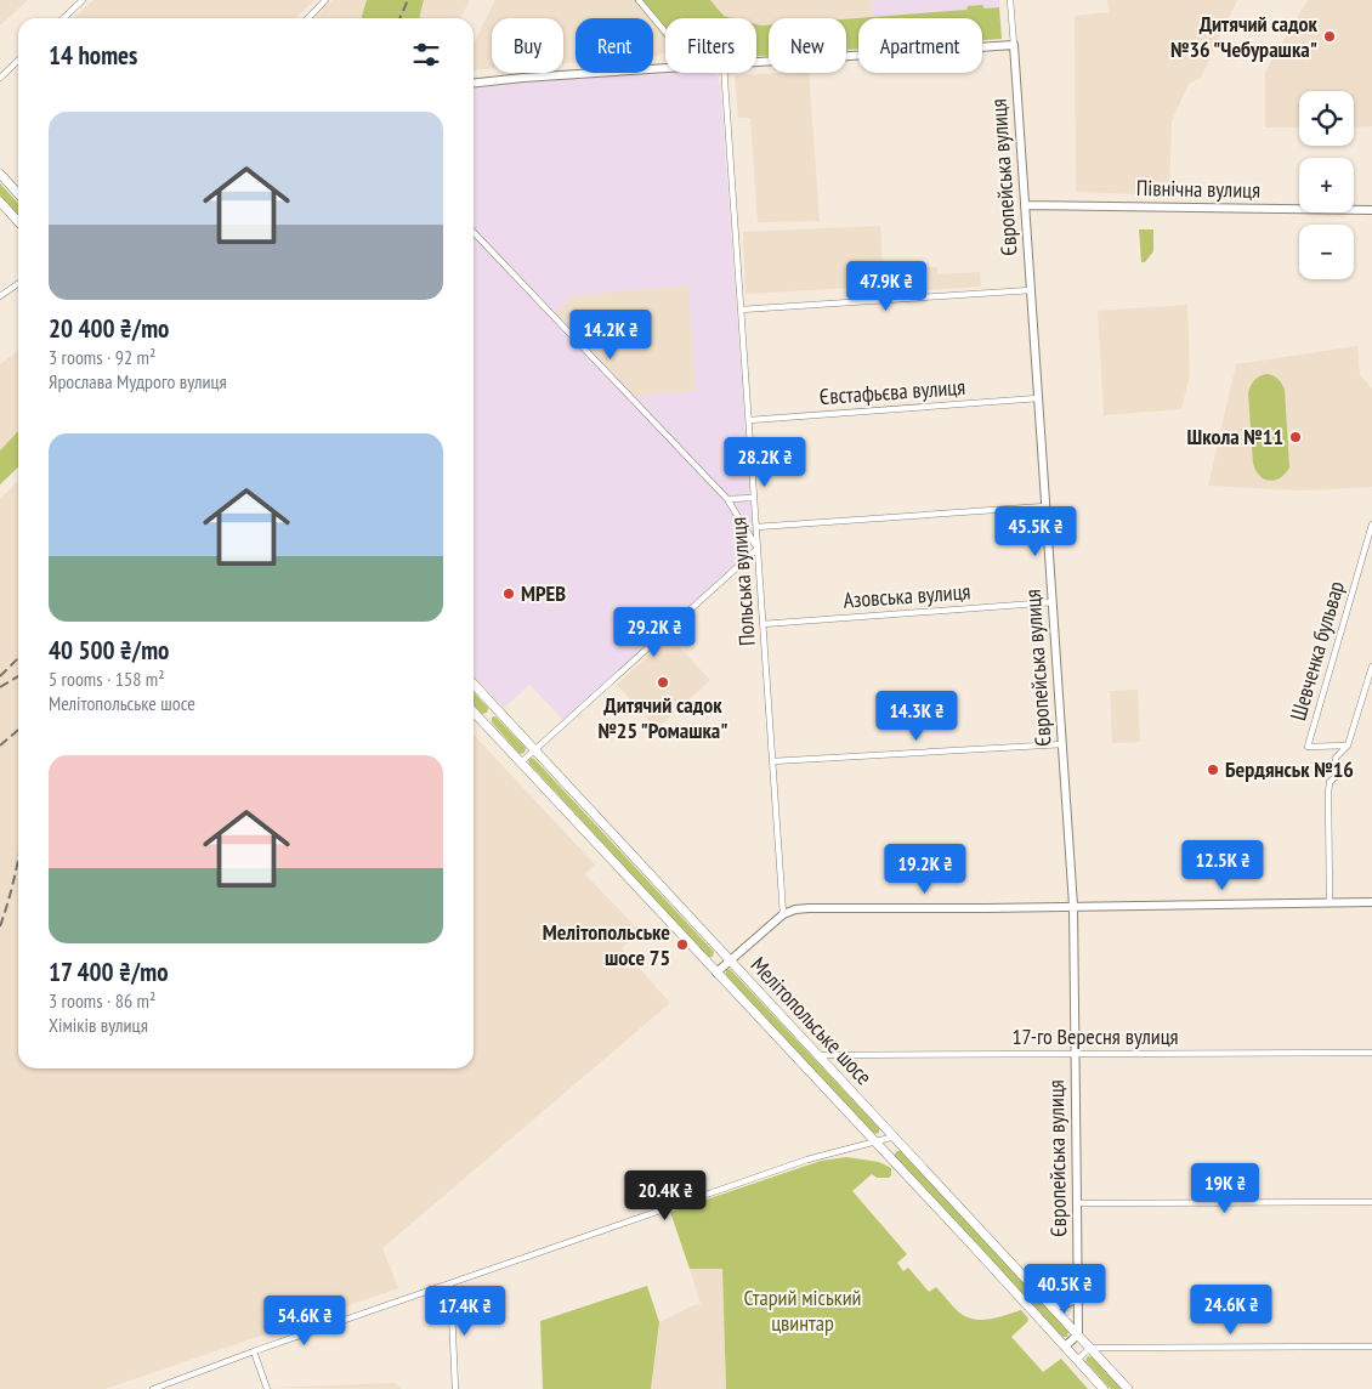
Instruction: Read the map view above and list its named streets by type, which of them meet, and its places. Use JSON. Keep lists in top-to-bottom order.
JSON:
{
  "streets": {
    "main road": ["Мелітопольське шосе"],
    "street": [
      "Європейська вулиця",
      "Північна вулиця",
      "Євстафьєва вулиця",
      "Польська вулиця",
      "Азовська вулиця",
      "Шевченка бульвар",
      "17-го Вересня вулиця"
    ]
  },
  "crossings": [
    ["Європейська вулиця", "Північна вулиця"],
    ["Європейська вулиця", "Євстафьєва вулиця"],
    ["Європейська вулиця", "Азовська вулиця"],
    ["Європейська вулиця", "Мелітопольське шосе"],
    ["Європейська вулиця", "17-го Вересня вулиця"],
    ["Євстафьєва вулиця", "Польська вулиця"],
    ["Польська вулиця", "Азовська вулиця"],
    ["Мелітопольське шосе", "17-го Вересня вулиця"]
  ],
  "parks": ["Старий міський цвинтар"],
  "places": [
    "Дитячий садок №36 \"Чебурашка\"",
    "Школа №11",
    "МРЕВ",
    "Дитячий садок №25 \"Ромашка\"",
    "Бердянськ №16",
    "Мелітопольське шосе 75"
  ],
  "page": {
    "chip": [
      "Buy",
      "Rent",
      "Filters",
      "New",
      "Apartment"
    ],
    "heading": "14 homes",
    "map_buttons": ["+", "−"],
    "list": [
      {
        "name": "20 400 ₴/mo",
        "note": "3 rooms · 92 m² · Ярослава Мудрого вулиця"
      },
      {
        "name": "40 500 ₴/mo",
        "note": "5 rooms · 158 m² · Мелітопольське шосе"
      },
      {
        "name": "17 400 ₴/mo",
        "note": "3 rooms · 86 m² · Хіміків вулиця"
      }
    ],
    "price": [
      "47.9K ₴",
      "14.2K ₴",
      "28.2K ₴",
      "45.5K ₴",
      "29.2K ₴",
      "14.3K ₴",
      "12.5K ₴",
      "19.2K ₴",
      "19K ₴",
      "20.4K ₴",
      "40.5K ₴",
      "24.6K ₴",
      "17.4K ₴",
      "54.6K ₴"
    ]
  }
}
